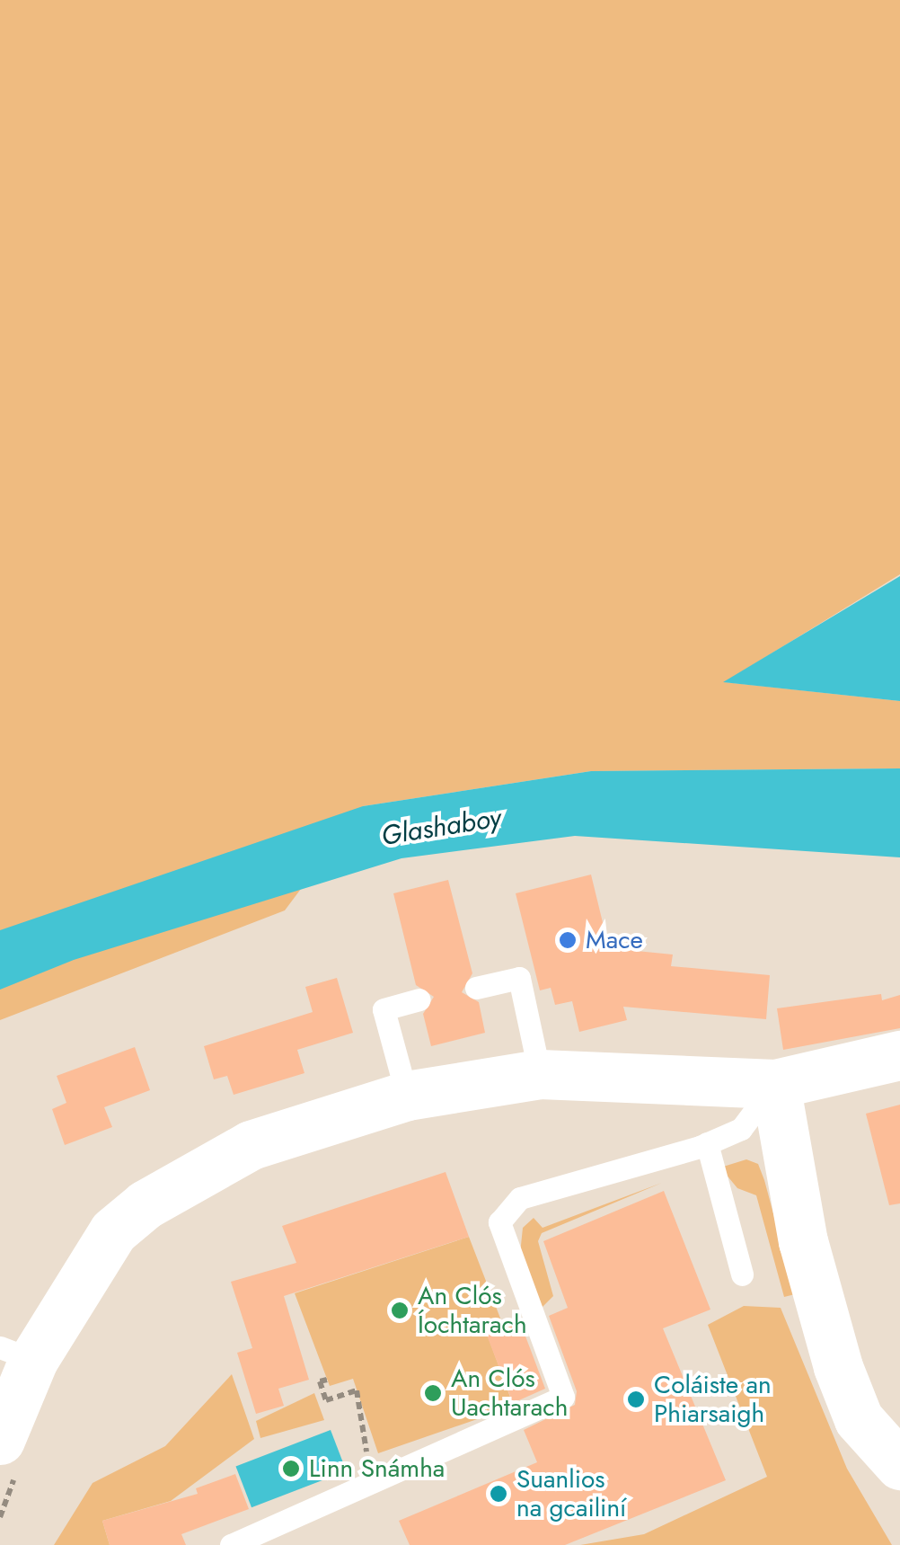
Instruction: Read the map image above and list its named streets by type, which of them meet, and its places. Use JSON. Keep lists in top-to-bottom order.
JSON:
{
  "water": ["Glashaboy"],
  "places": [
    "Mace",
    "An Clós Íochtarach",
    "An Clós Uachtarach",
    "Coláiste an Phiarsaigh",
    "Linn Snámha",
    "Suanlios na gcailiní"
  ]
}
